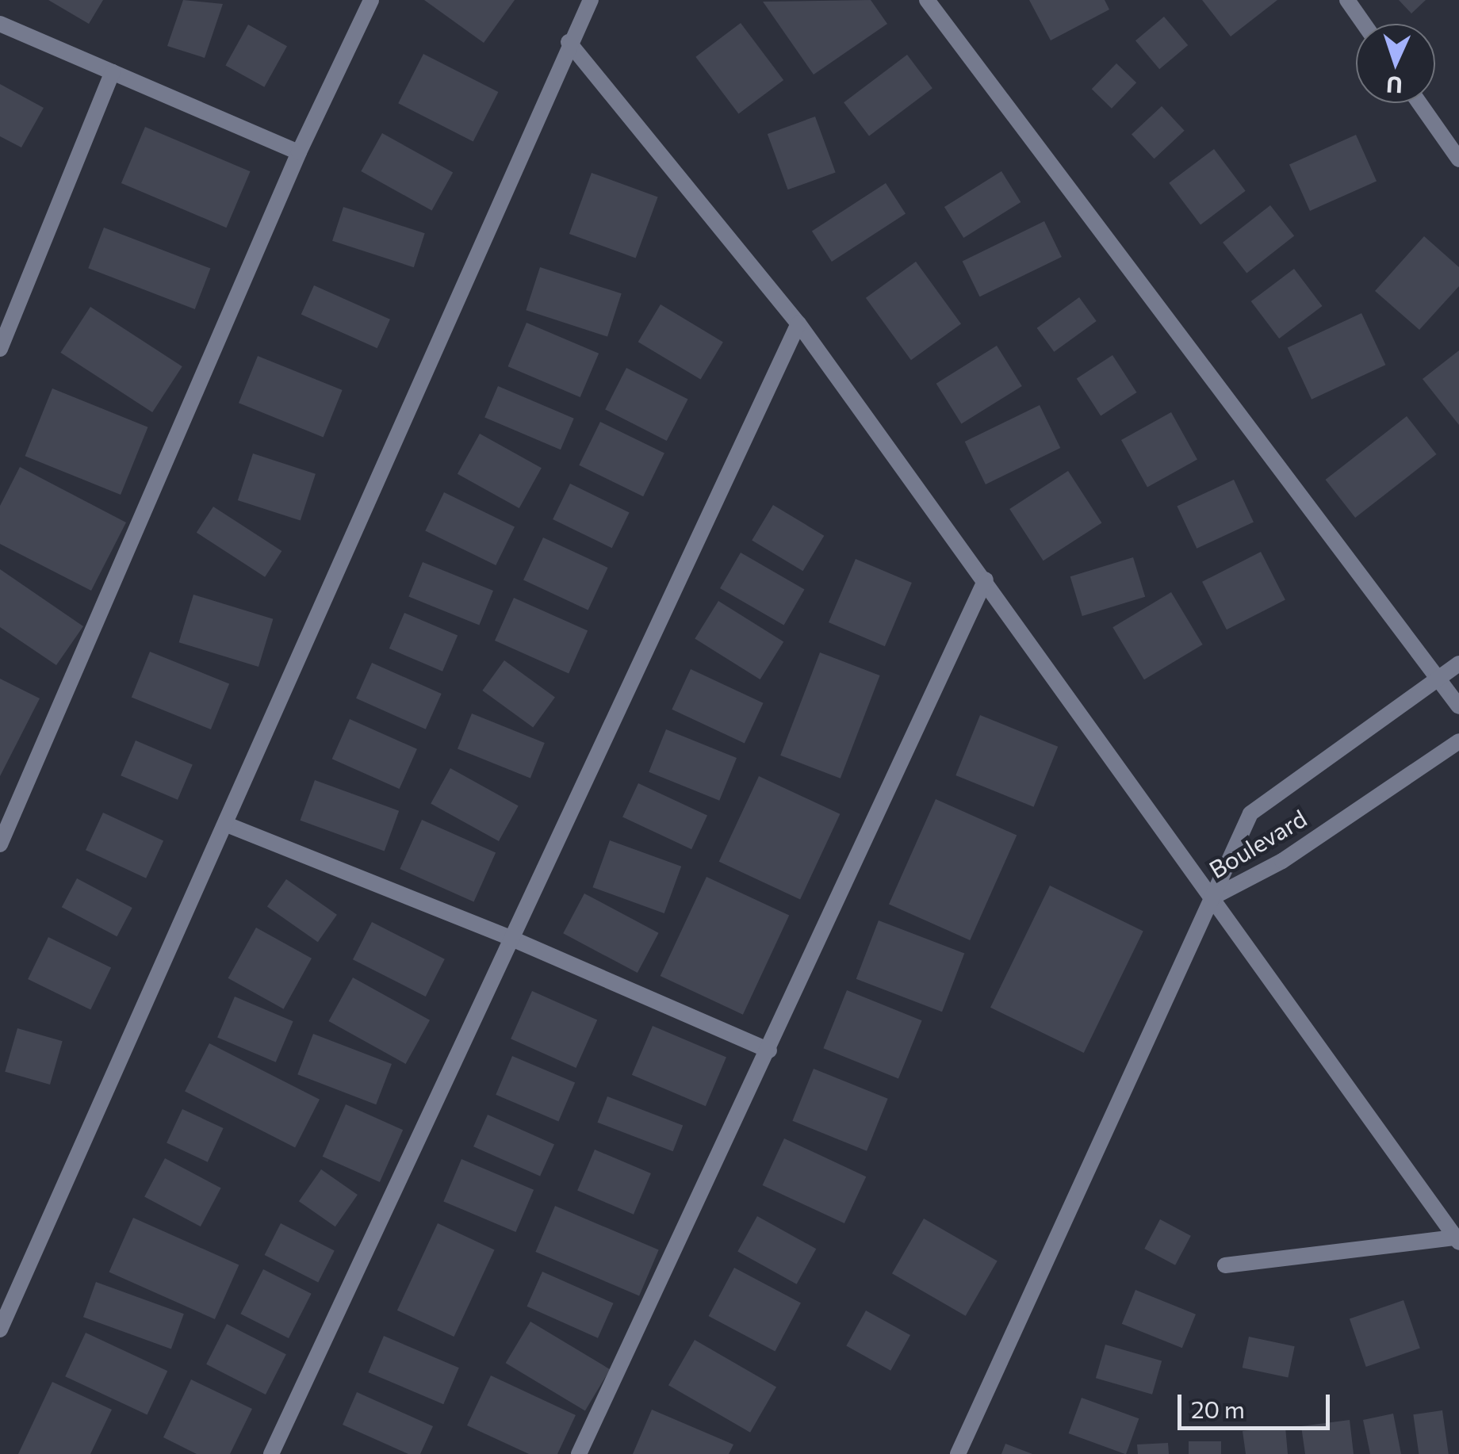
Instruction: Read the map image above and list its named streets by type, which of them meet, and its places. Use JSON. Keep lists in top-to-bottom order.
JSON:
{
  "streets": {
    "street": ["Boulevard"]
  },
  "scale_bar": "20 m",
  "north": "bottom"
}
